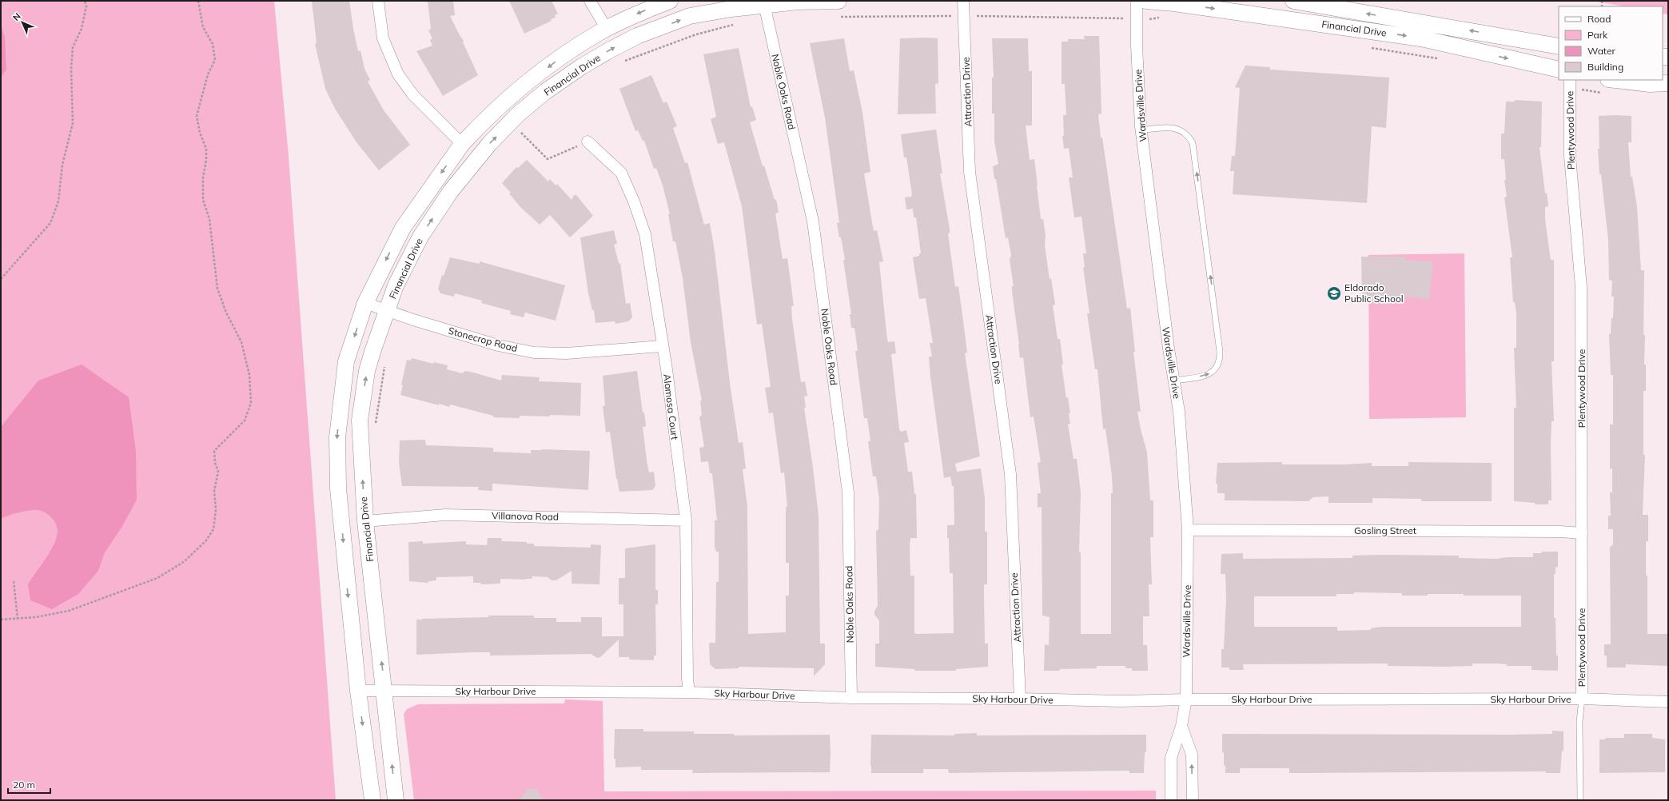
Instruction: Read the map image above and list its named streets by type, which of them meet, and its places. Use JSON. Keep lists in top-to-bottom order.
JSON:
{
  "streets": {
    "street": [
      "Financial Drive",
      "Noble Oaks Road",
      "Attraction Drive",
      "Wardsville Drive",
      "Plentywood Drive",
      "Stonecrop Road",
      "Alamosa Court",
      "Villanova Road",
      "Gosling Street",
      "Sky Harbour Drive"
    ]
  },
  "crossings": [
    ["Financial Drive", "Noble Oaks Road"],
    ["Financial Drive", "Stonecrop Road"],
    ["Financial Drive", "Villanova Road"],
    ["Financial Drive", "Sky Harbour Drive"],
    ["Noble Oaks Road", "Sky Harbour Drive"],
    ["Attraction Drive", "Sky Harbour Drive"],
    ["Wardsville Drive", "Gosling Street"],
    ["Wardsville Drive", "Sky Harbour Drive"],
    ["Plentywood Drive", "Gosling Street"],
    ["Plentywood Drive", "Sky Harbour Drive"],
    ["Stonecrop Road", "Alamosa Court"],
    ["Alamosa Court", "Villanova Road"],
    ["Alamosa Court", "Sky Harbour Drive"]
  ],
  "places": {
    "school or university": ["Eldorado Public School"]
  },
  "legend": [
    "Road",
    "Park",
    "Water",
    "Building"
  ],
  "scale_bar": "20 m",
  "north": "top left"
}
